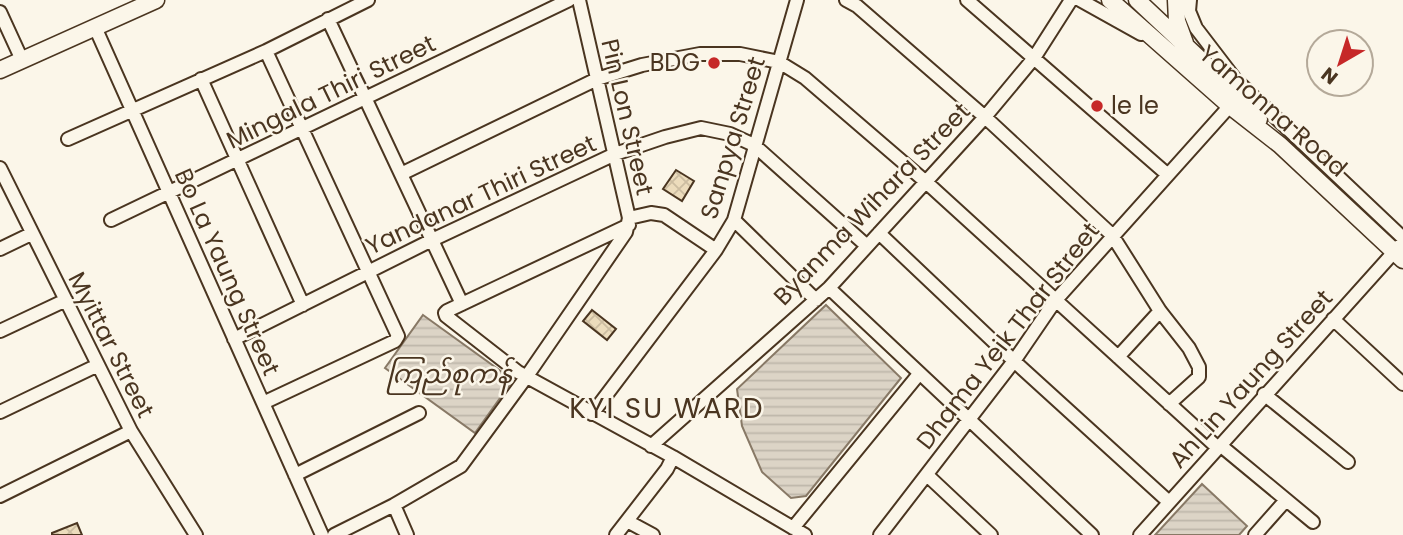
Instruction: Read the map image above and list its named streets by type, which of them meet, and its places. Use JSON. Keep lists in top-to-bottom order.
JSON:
{
  "streets": {
    "main road": ["Yamonna Road"],
    "street": [
      "Mingala Thiri Street",
      "Pin Lon Street",
      "Sanpya Street",
      "Yandanar Thiri Street",
      "Byanma Wihara Street",
      "Bo La Yaung Street",
      "Dhama Yeik Thar Street",
      "Myittar Street",
      "Ah Lin Yaung Street"
    ]
  },
  "crossings": [
    ["Mingala Thiri Street", "Bo La Yaung Street"],
    ["Yamonna Road", "Dhama Yeik Thar Street"],
    ["Yamonna Road", "Ah Lin Yaung Street"],
    ["Pin Lon Street", "Yandanar Thiri Street"],
    ["Sanpya Street", "Yandanar Thiri Street"],
    ["Yandanar Thiri Street", "Bo La Yaung Street"]
  ],
  "districts": ["KYI SU WARD"],
  "water": ["ကြည်စုကန်"],
  "places": ["BDG", "le le"],
  "north": "bottom left"
}
